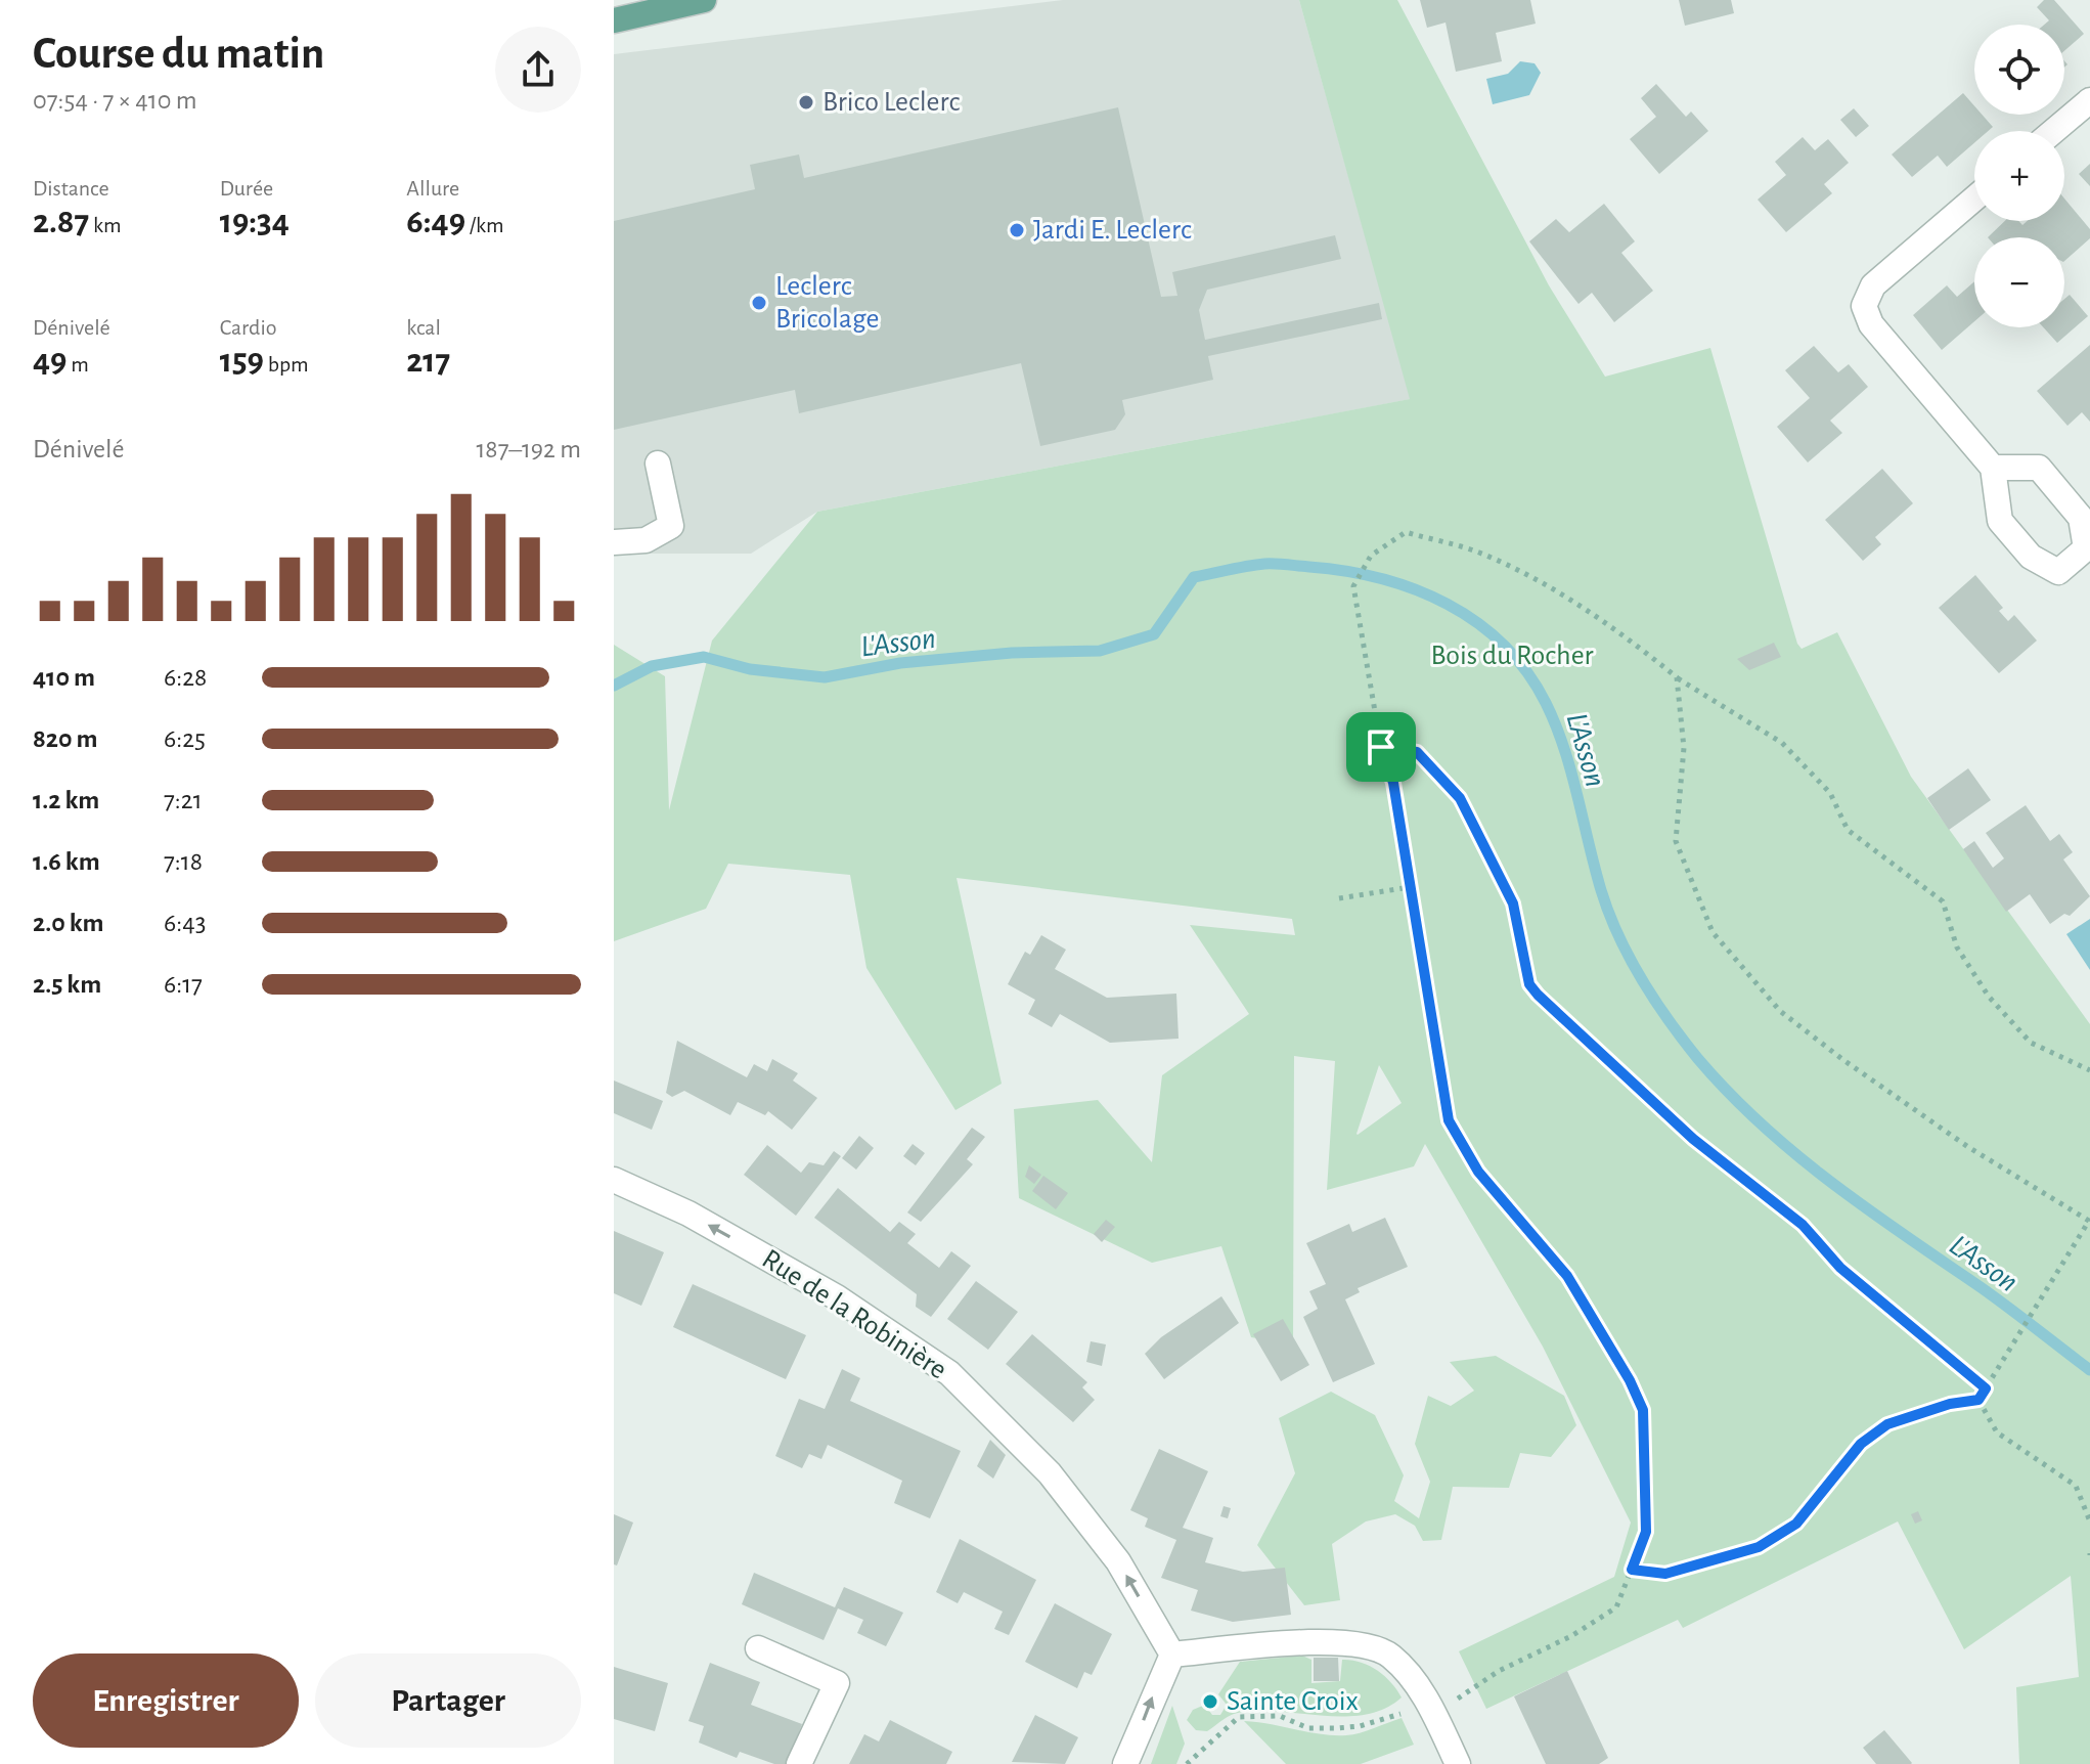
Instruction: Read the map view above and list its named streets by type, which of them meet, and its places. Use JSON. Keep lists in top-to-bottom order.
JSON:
{
  "streets": {
    "street": ["Rue de la Robinière"]
  },
  "one_way": ["Rue de la Robinière"],
  "water": ["L'Asson"],
  "parks": ["Bois du Rocher"],
  "places": [
    "Brico Leclerc",
    "Jardi E. Leclerc",
    "Leclerc Bricolage",
    "Sainte Croix"
  ],
  "page": {
    "heading": ["Course du matin", "07:54 · 7 × 410 m"],
    "map_buttons": ["+", "−"],
    "stats": [
      ["Distance", "2.87 km"],
      ["Durée", "19:34"],
      ["Allure", "6:49 /km"],
      ["Dénivelé", "49 m"],
      ["Cardio", "159 bpm"],
      ["kcal", "217"]
    ],
    "chart": ["Dénivelé", "187–192 m"],
    "list": [
      {
        "name": "410 m",
        "note": "6:28"
      },
      {
        "name": "820 m",
        "note": "6:25"
      },
      {
        "name": "1.2 km",
        "note": "7:21"
      },
      {
        "name": "1.6 km",
        "note": "7:18"
      },
      {
        "name": "2.0 km",
        "note": "6:43"
      },
      {
        "name": "2.5 km",
        "note": "6:17"
      }
    ],
    "buttons": ["Enregistrer", "Partager"]
  }
}
